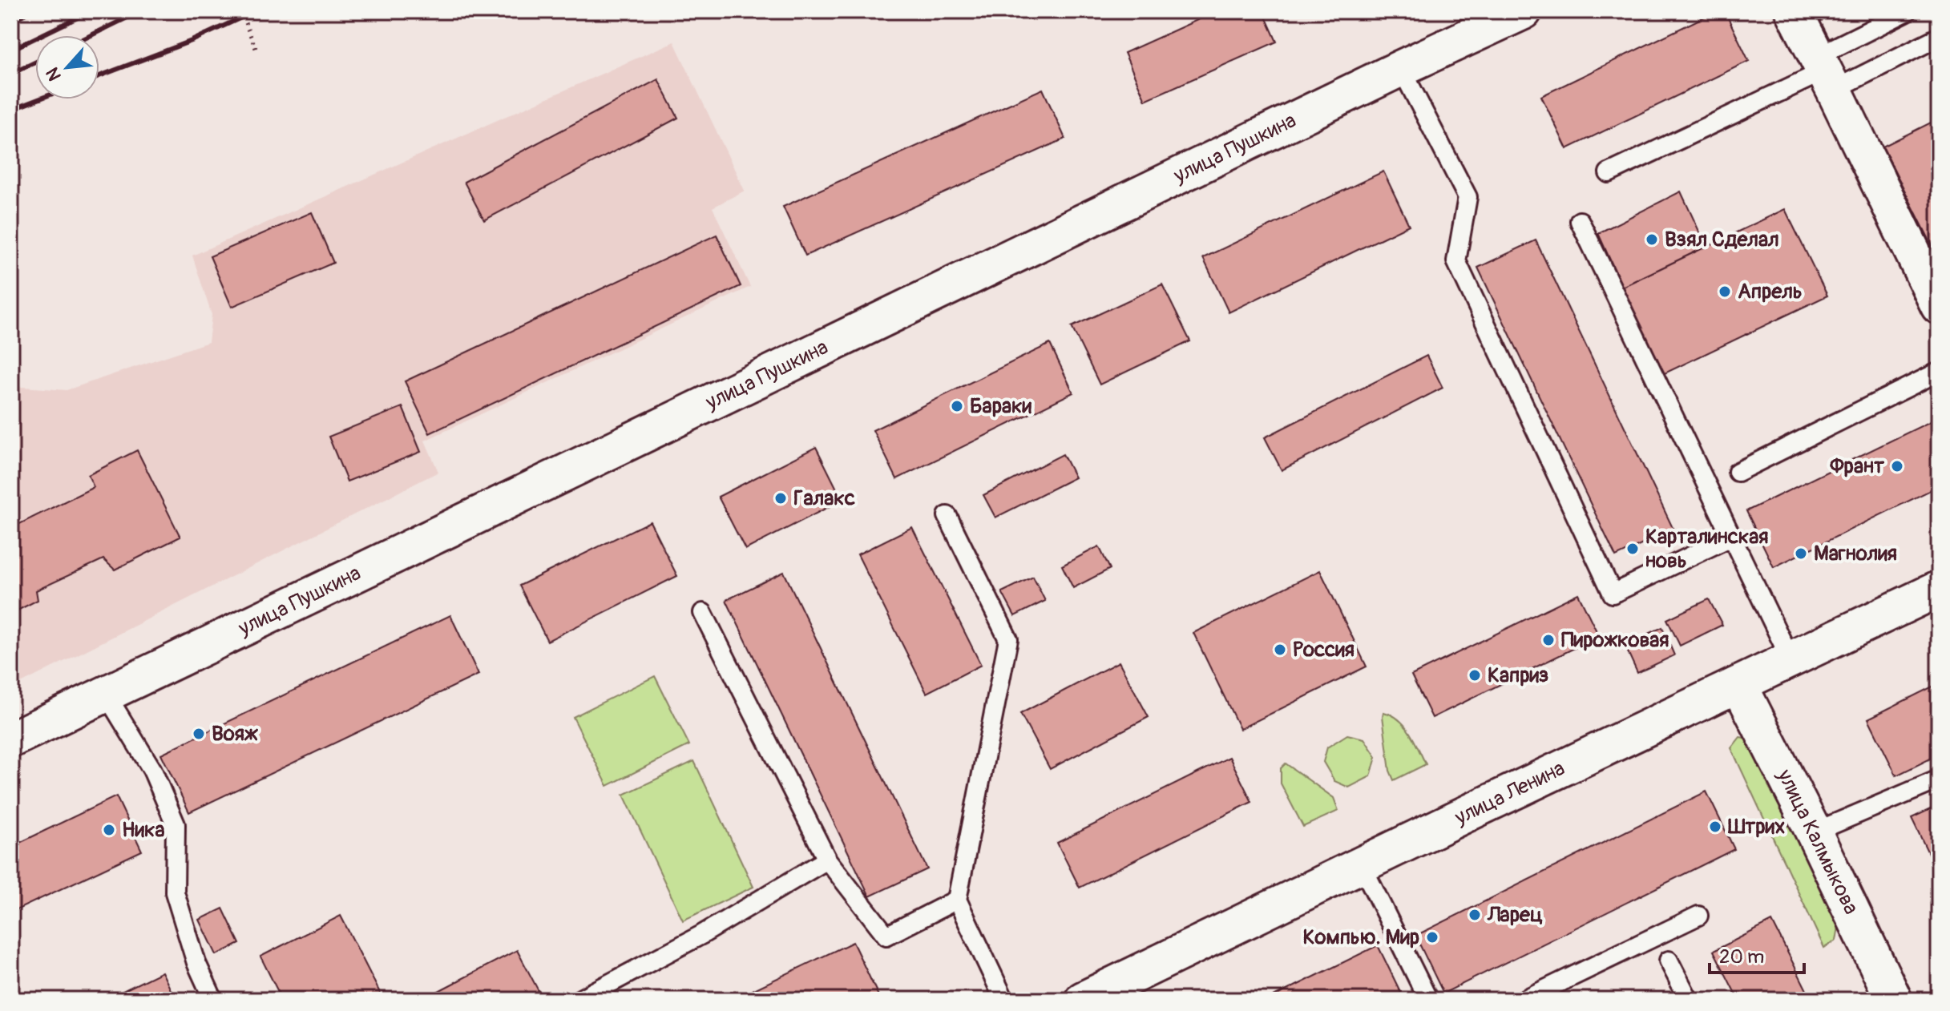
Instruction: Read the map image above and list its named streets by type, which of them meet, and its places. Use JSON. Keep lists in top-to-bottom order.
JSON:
{
  "streets": {
    "street": ["улица Пушкина", "улица Ленина", "улица Калмыкова"]
  },
  "crossings": [
    ["улица Ленина", "улица Калмыкова"]
  ],
  "places": [
    "Взял Сделал",
    "Апрель",
    "Бараки",
    "Франт",
    "Галакс",
    "Карталинская новь",
    "Магнолия",
    "Пирожковая",
    "Россия",
    "Каприз",
    "Вояж",
    "Штрих",
    "Ника",
    "Ларец",
    "Компью. Мир"
  ],
  "scale_bar": "20 m",
  "north": "bottom left"
}
